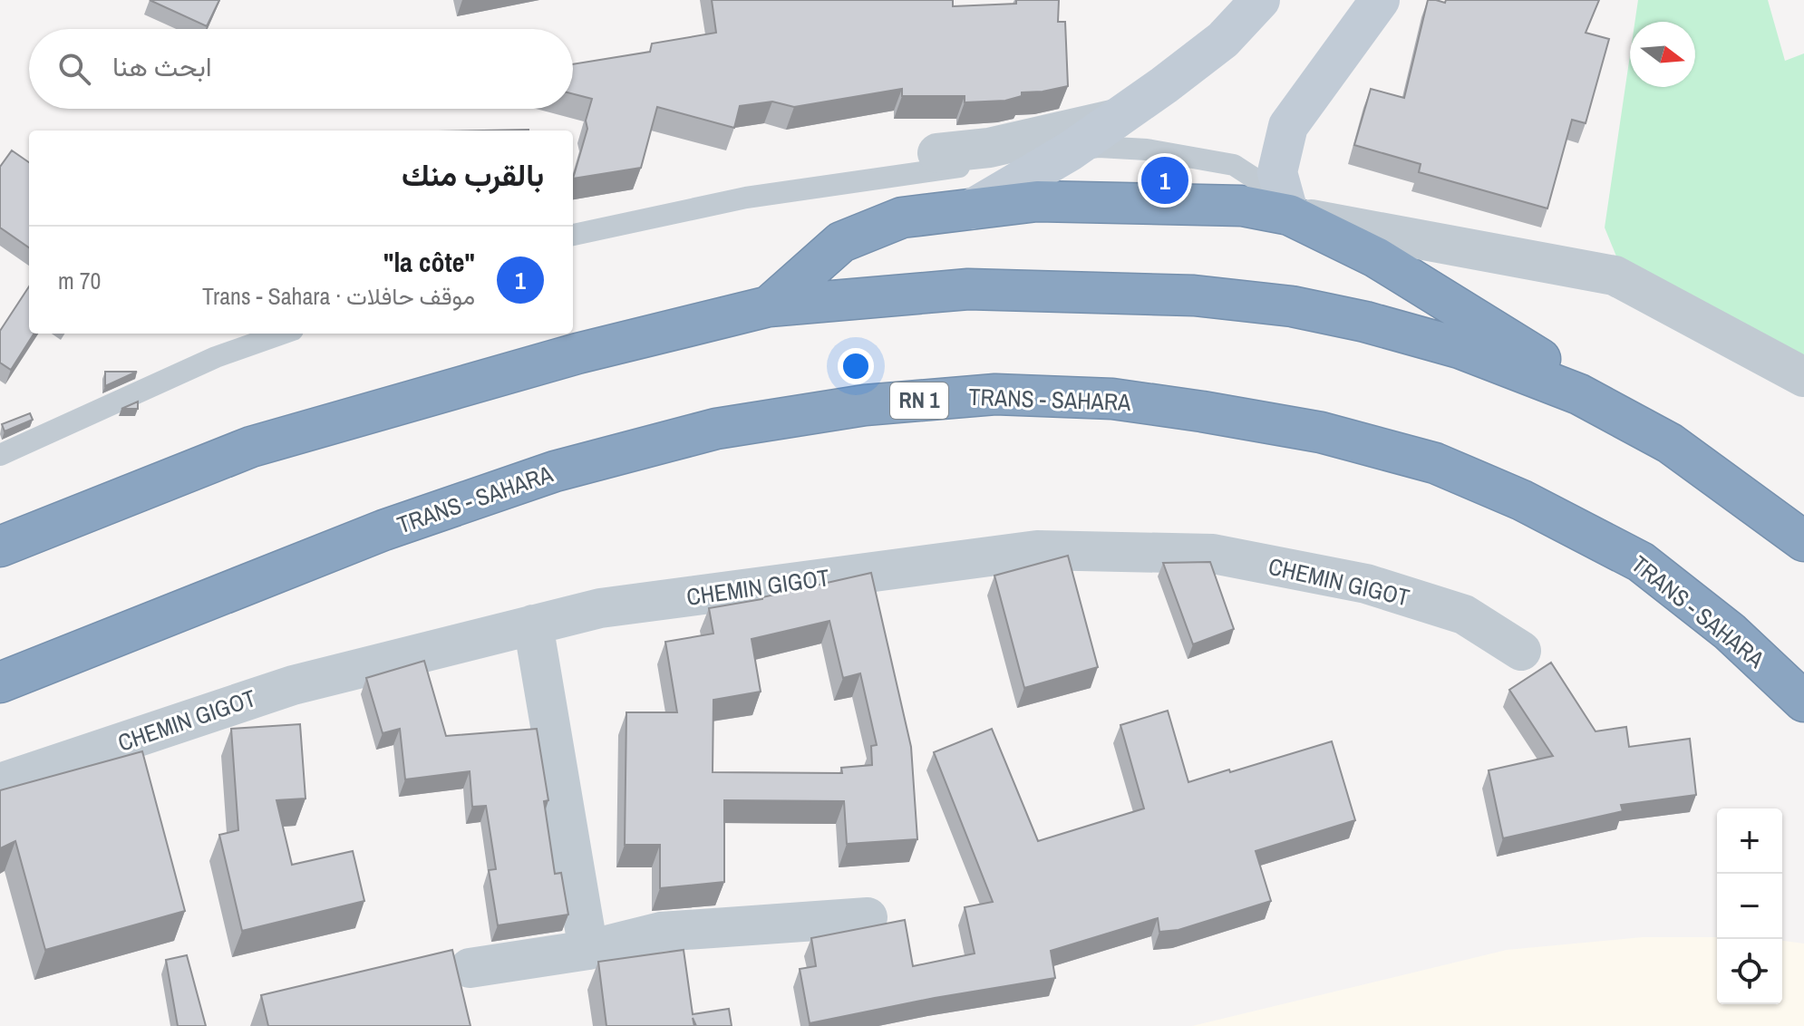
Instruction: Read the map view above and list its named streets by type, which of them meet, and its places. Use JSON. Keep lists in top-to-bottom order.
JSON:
{
  "streets": {
    "highway": ["TRANS - SAHARA", "RN 1"],
    "street": ["CHEMIN GIGOT"]
  },
  "north": "right",
  "page": {
    "search": "ابحث هنا",
    "heading": "بالقرب منك",
    "pins": "1",
    "list": [
      {
        "mark": "1",
        "name": "\"la côte\"",
        "note": "موقف حافلات · Trans - Sahara",
        "value": "70 m"
      }
    ],
    "map_buttons": ["+", "−"]
  }
}
